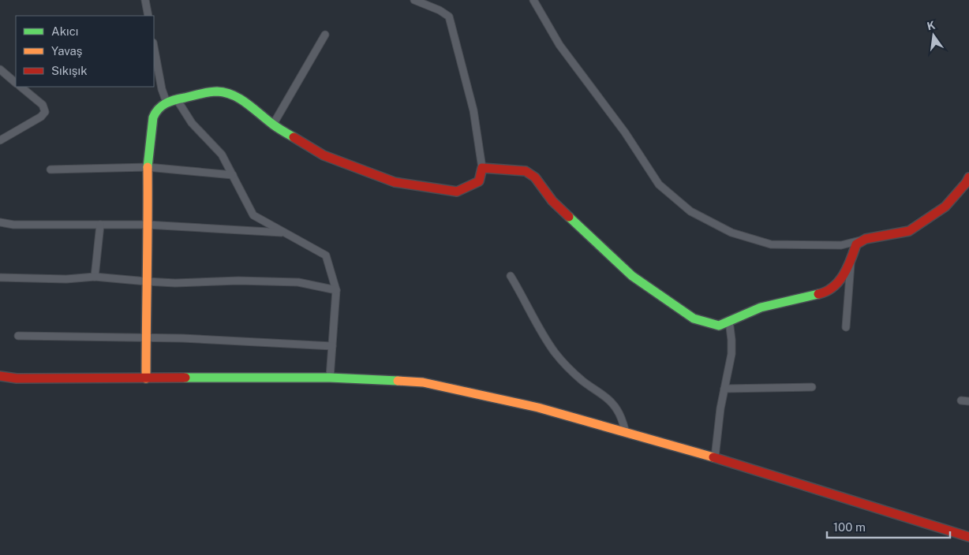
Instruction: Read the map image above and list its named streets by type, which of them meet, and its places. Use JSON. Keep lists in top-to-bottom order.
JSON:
{
  "legend": ["Akıcı", "Yavaş", "Sıkışık"],
  "scale_bar": "100 m",
  "north": "top"
}
